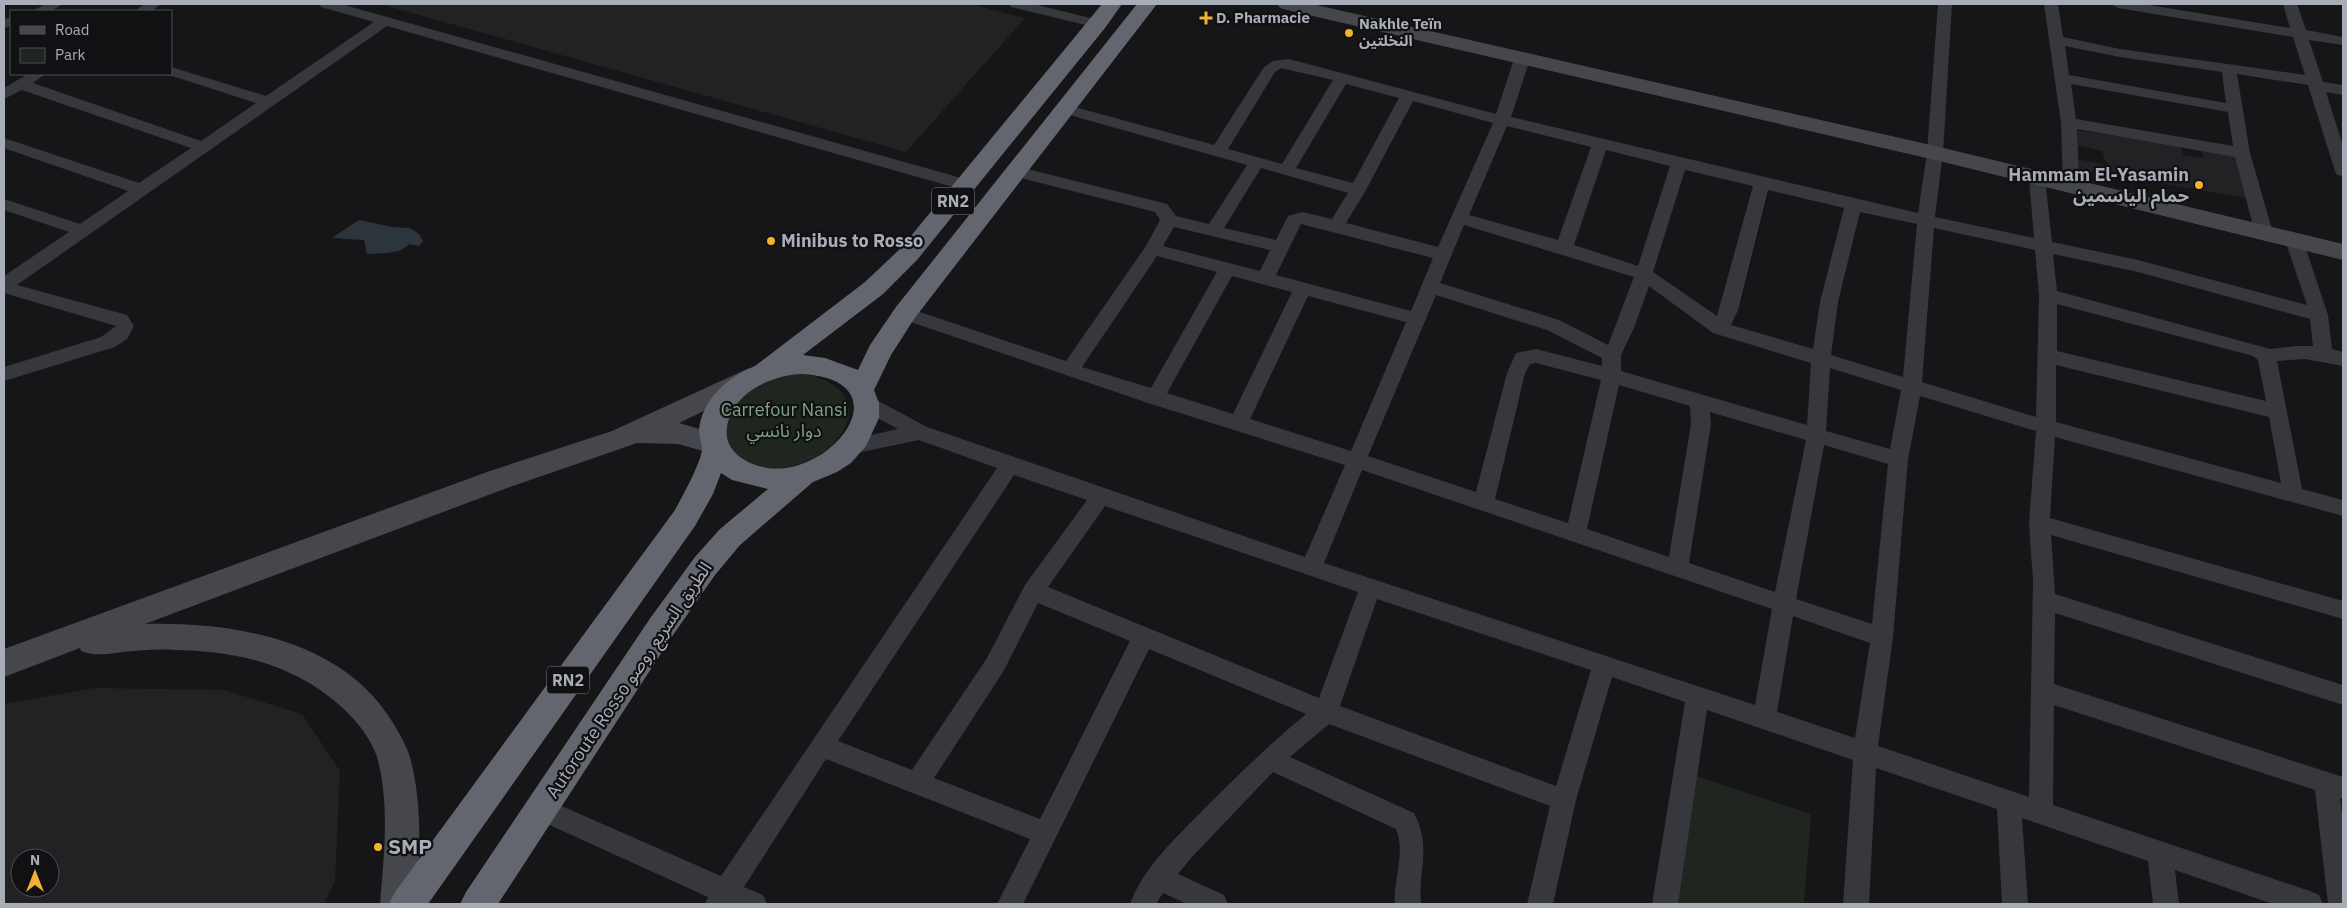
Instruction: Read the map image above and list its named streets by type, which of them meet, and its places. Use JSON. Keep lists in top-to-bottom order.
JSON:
{
  "streets": {
    "highway": ["RN2", "Autoroute Rosso الطريق السريع روصو"]
  },
  "crossings": [
    ["RN2", "Autoroute Rosso الطريق السريع روصو"]
  ],
  "parks": ["Carrefour Nansi دوار نانسي"],
  "places": {
    "health": ["D. Pharmacie"],
    "other": [
      "Nakhle Teïn النخلتين",
      "Hammam El-Yasamin حمام الياسمين",
      "Minibus to Rosso",
      "SMP"
    ]
  },
  "legend": ["Road", "Park"],
  "north": "top"
}
